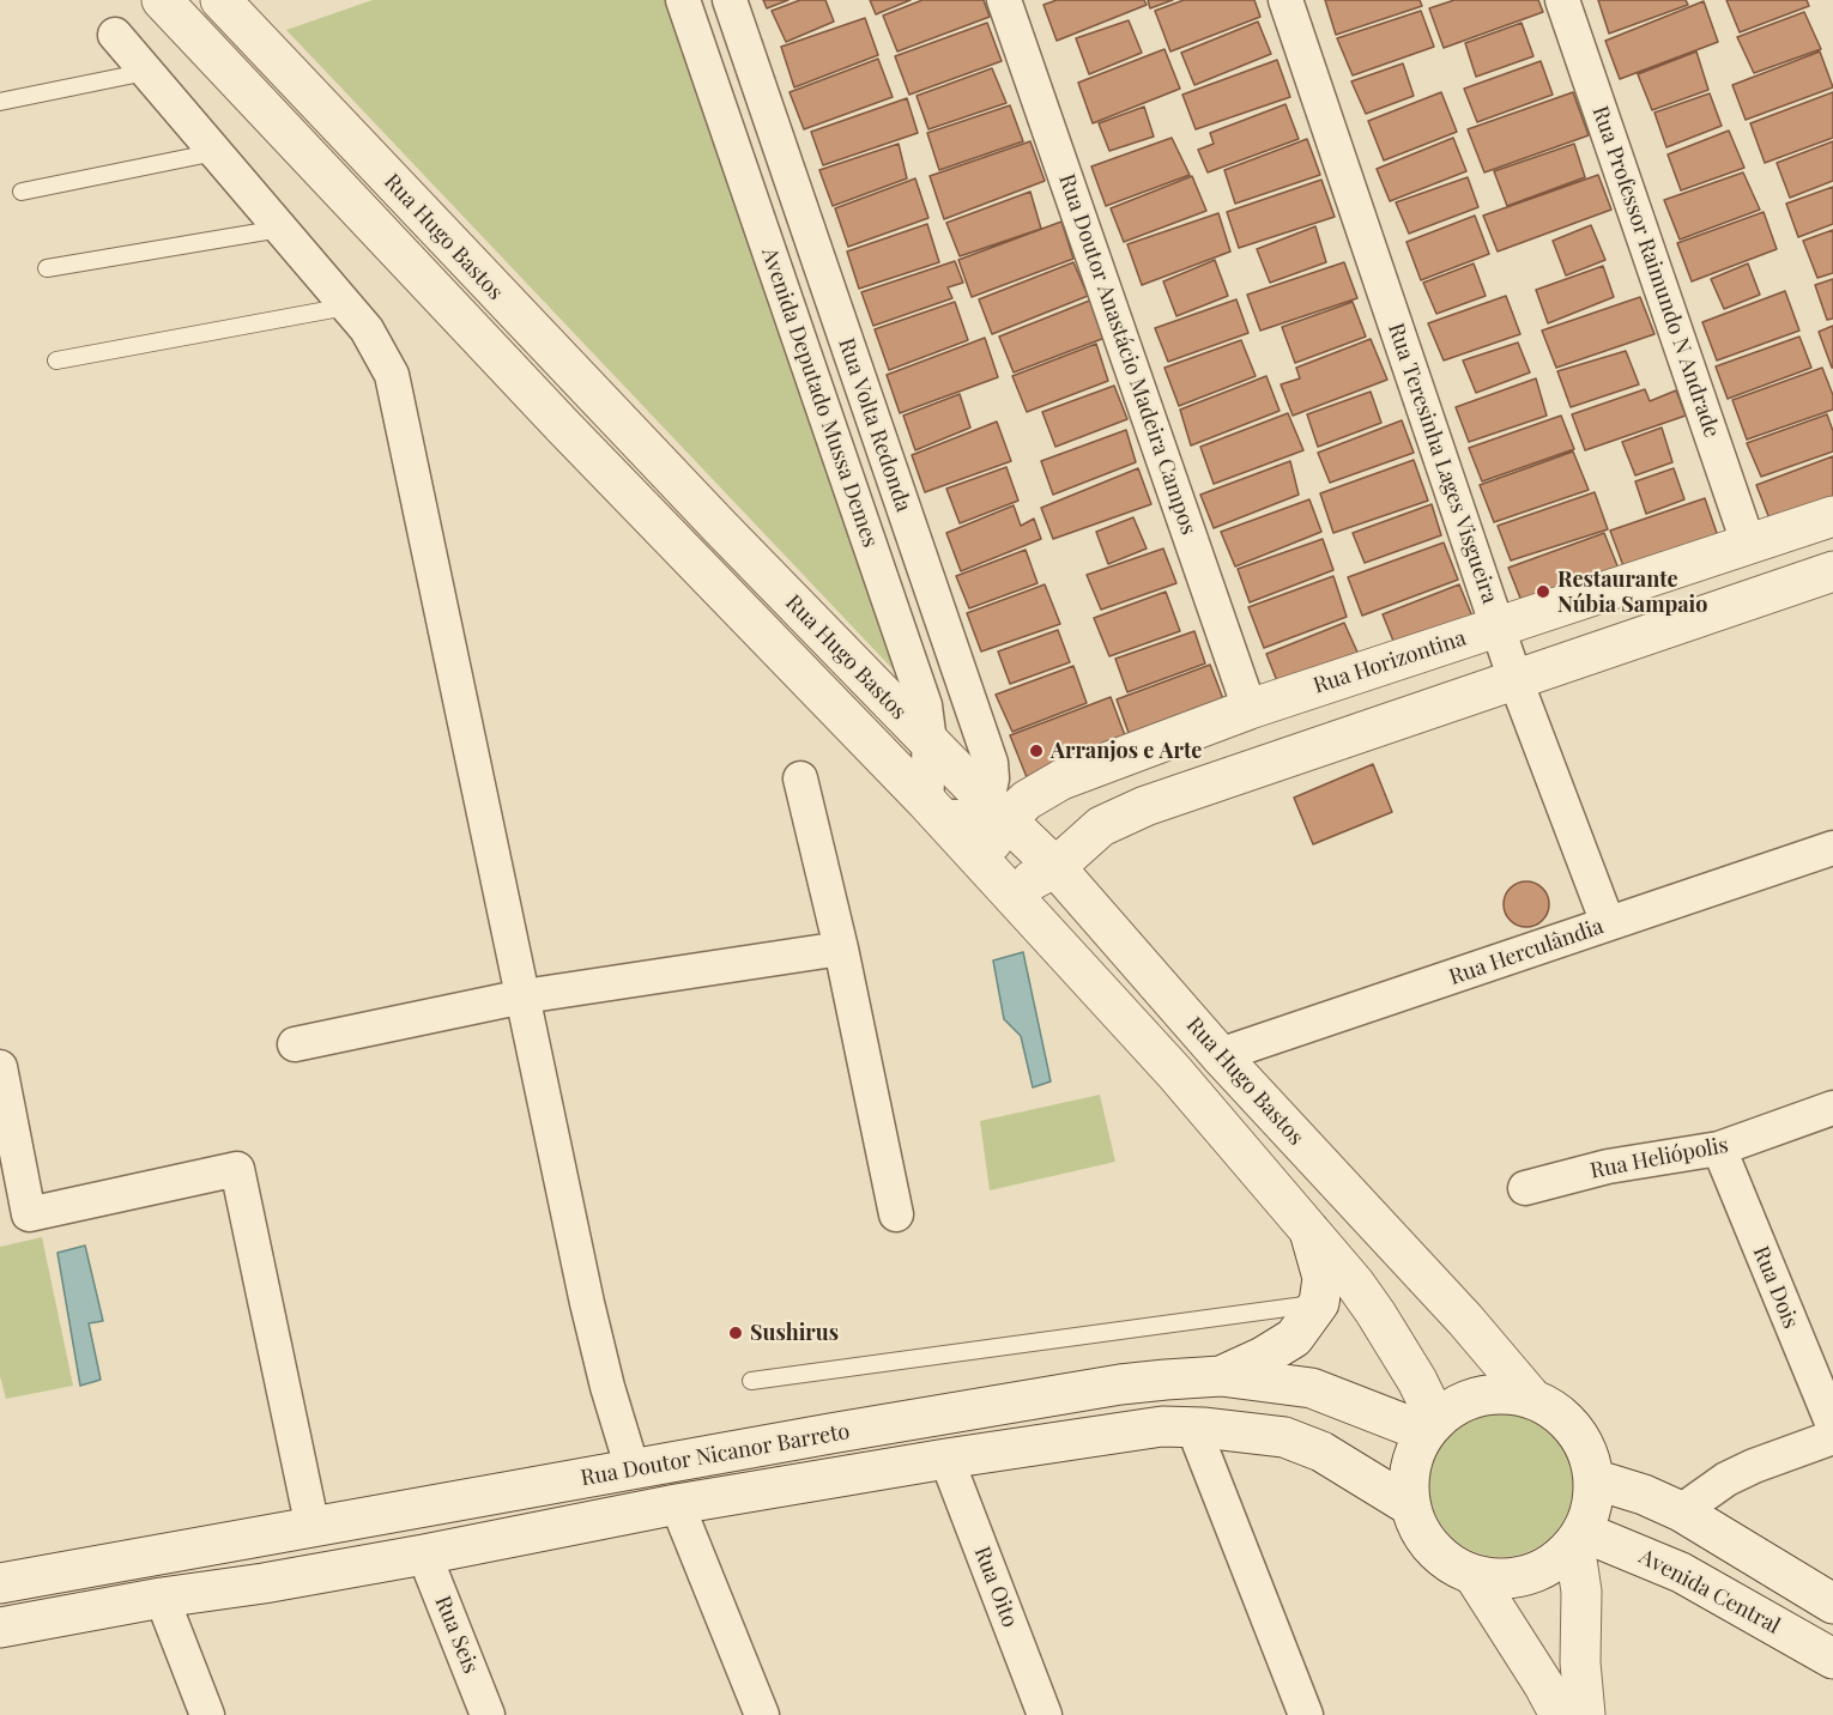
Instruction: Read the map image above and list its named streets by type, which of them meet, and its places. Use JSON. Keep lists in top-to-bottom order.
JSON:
{
  "streets": {
    "street": [
      "Rua Hugo Bastos",
      "Rua Professor Raimundo N Andrade",
      "Rua Doutor Anastácio Madeira Campos",
      "Avenida Deputado Mussa Demes",
      "Rua Volta Redonda",
      "Rua Teresinha Lages Visgueira",
      "Rua Horizontina",
      "Rua Herculândia",
      "Rua Heliópolis",
      "Rua Dois",
      "Rua Doutor Nicanor Barreto",
      "Rua Oito",
      "Avenida Central",
      "Rua Seis"
    ]
  },
  "crossings": [
    ["Rua Hugo Bastos", "Avenida Deputado Mussa Demes"],
    ["Rua Hugo Bastos", "Rua Volta Redonda"],
    ["Rua Hugo Bastos", "Rua Horizontina"],
    ["Rua Hugo Bastos", "Rua Herculândia"],
    ["Rua Hugo Bastos", "Rua Doutor Nicanor Barreto"],
    ["Rua Hugo Bastos", "Avenida Central"],
    ["Rua Professor Raimundo N Andrade", "Rua Horizontina"],
    ["Rua Doutor Anastácio Madeira Campos", "Rua Horizontina"],
    ["Rua Volta Redonda", "Rua Horizontina"],
    ["Rua Teresinha Lages Visgueira", "Rua Horizontina"],
    ["Rua Teresinha Lages Visgueira", "Rua Herculândia"],
    ["Rua Heliópolis", "Rua Dois"],
    ["Rua Doutor Nicanor Barreto", "Rua Oito"],
    ["Rua Doutor Nicanor Barreto", "Avenida Central"],
    ["Rua Doutor Nicanor Barreto", "Rua Seis"]
  ],
  "places": ["Restaurante Núbia Sampaio", "Arranjos e Arte", "Sushirus"]
}
